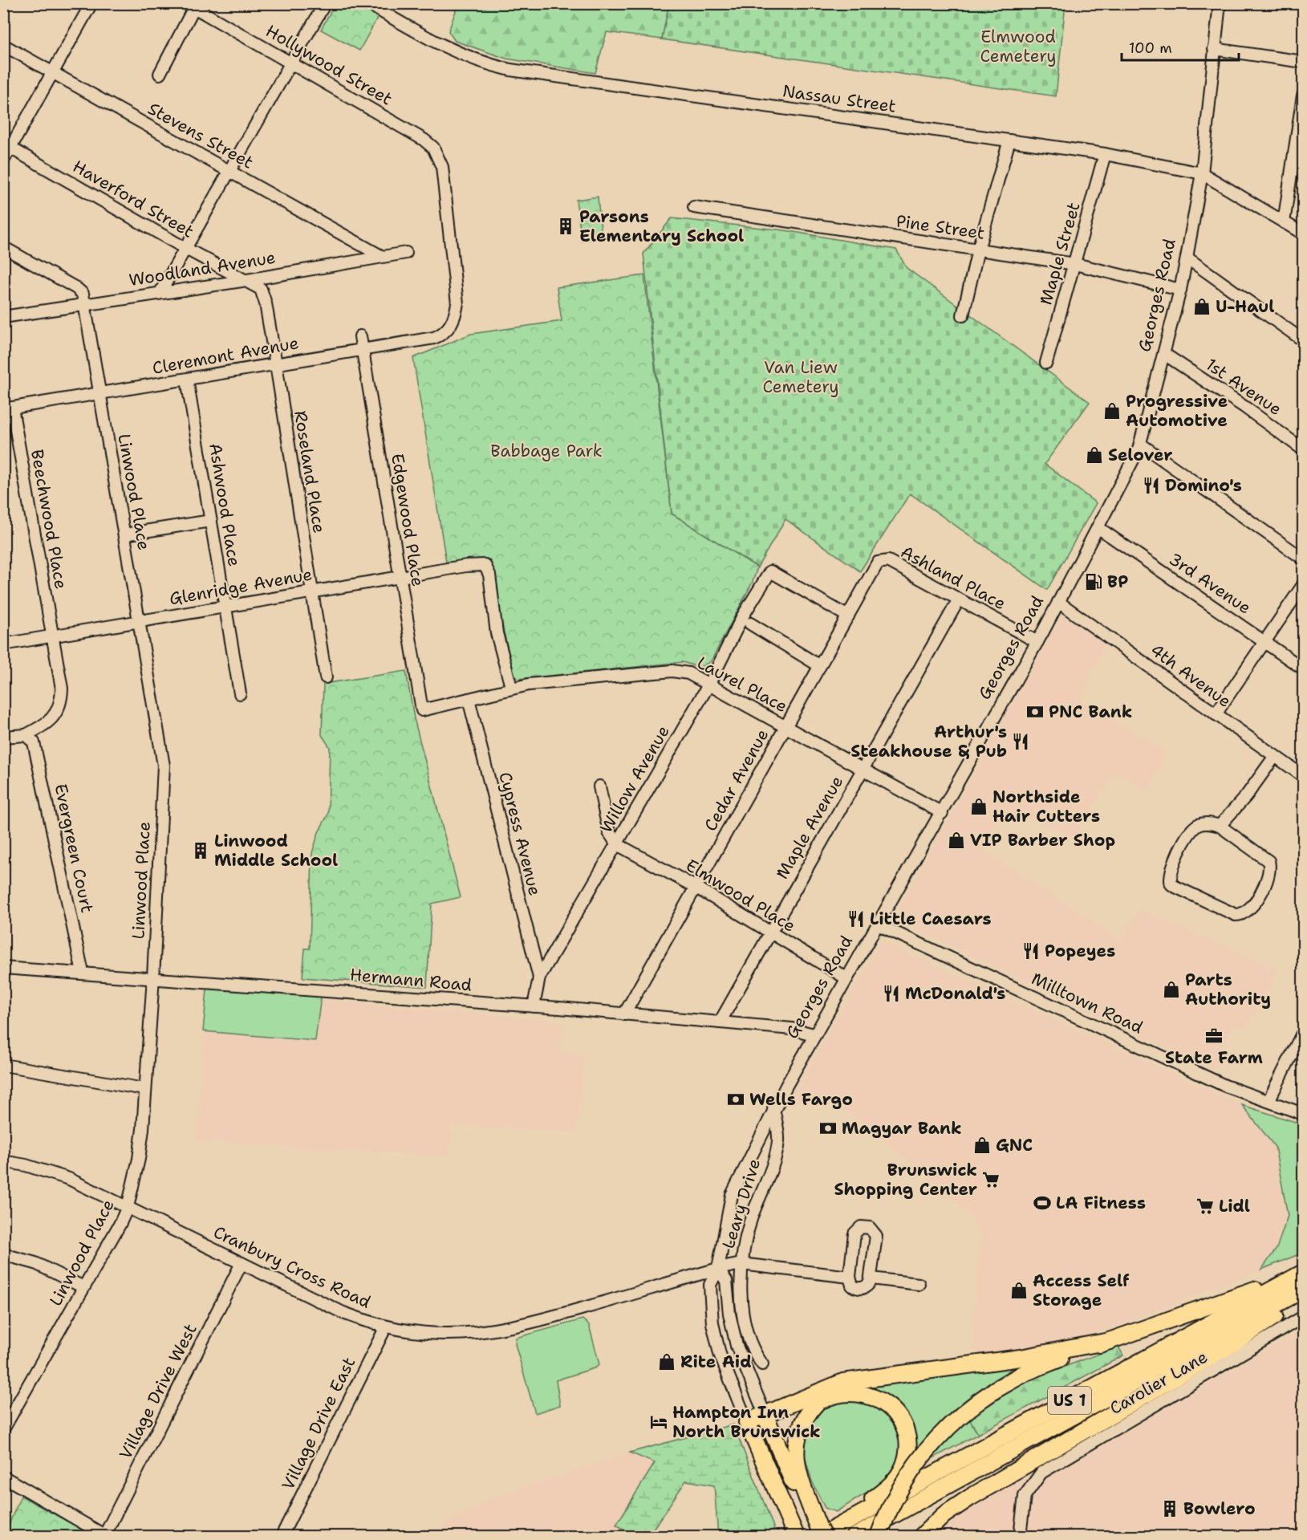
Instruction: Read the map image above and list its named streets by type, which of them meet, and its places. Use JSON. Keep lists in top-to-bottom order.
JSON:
{
  "streets": {
    "highway": ["Georges Road", "US 1"],
    "street": [
      "Hollywood Street",
      "Nassau Street",
      "Stevens Street",
      "Haverford Street",
      "Pine Street",
      "Maple Street",
      "Woodland Avenue",
      "Cleremont Avenue",
      "1st Avenue",
      "Roseland Place",
      "Linwood Place",
      "Ashwood Place",
      "Beechwood Place",
      "Edgewood Place",
      "Ashland Place",
      "3rd Avenue",
      "Glenridge Avenue",
      "4th Avenue",
      "Laurel Place",
      "Willow Avenue",
      "Cedar Avenue",
      "Maple Avenue",
      "Cypress Avenue",
      "Evergreen Court",
      "Elmwood Place",
      "Hermann Road",
      "Milltown Road",
      "Leary Drive",
      "Cranbury Cross Road",
      "Carolier Lane",
      "Village Drive West",
      "Village Drive East"
    ]
  },
  "crossings": [
    ["Hollywood Street", "Cleremont Avenue"],
    ["Nassau Street", "Maple Street"],
    ["Nassau Street", "Georges Road"],
    ["Stevens Street", "Woodland Avenue"],
    ["Haverford Street", "Woodland Avenue"],
    ["Haverford Street", "Roseland Place"],
    ["Pine Street", "Maple Street"],
    ["Pine Street", "Georges Road"],
    ["Woodland Avenue", "Roseland Place"],
    ["Woodland Avenue", "Linwood Place"],
    ["Georges Road", "1st Avenue"],
    ["Georges Road", "Ashland Place"],
    ["Georges Road", "3rd Avenue"],
    ["Georges Road", "4th Avenue"],
    ["Georges Road", "Laurel Place"],
    ["Georges Road", "Elmwood Place"],
    ["Georges Road", "Hermann Road"],
    ["Georges Road", "Milltown Road"],
    ["Georges Road", "Leary Drive"],
    ["Georges Road", "Cranbury Cross Road"],
    ["Cleremont Avenue", "Roseland Place"],
    ["Cleremont Avenue", "Linwood Place"],
    ["Cleremont Avenue", "Ashwood Place"],
    ["Cleremont Avenue", "Beechwood Place"],
    ["Cleremont Avenue", "Edgewood Place"],
    ["Roseland Place", "Glenridge Avenue"],
    ["Linwood Place", "Glenridge Avenue"],
    ["Linwood Place", "Hermann Road"],
    ["Linwood Place", "Cranbury Cross Road"],
    ["Ashwood Place", "Glenridge Avenue"],
    ["Beechwood Place", "Glenridge Avenue"],
    ["Edgewood Place", "Glenridge Avenue"],
    ["Edgewood Place", "Laurel Place"],
    ["Ashland Place", "Cedar Avenue"],
    ["Ashland Place", "Maple Avenue"],
    ["Glenridge Avenue", "Laurel Place"],
    ["Laurel Place", "Willow Avenue"],
    ["Laurel Place", "Cedar Avenue"],
    ["Laurel Place", "Maple Avenue"],
    ["Laurel Place", "Cypress Avenue"],
    ["Willow Avenue", "Cedar Avenue"],
    ["Willow Avenue", "Cypress Avenue"],
    ["Willow Avenue", "Elmwood Place"],
    ["Willow Avenue", "Hermann Road"],
    ["Cedar Avenue", "Elmwood Place"],
    ["Cedar Avenue", "Hermann Road"],
    ["Maple Avenue", "Elmwood Place"],
    ["Maple Avenue", "Hermann Road"],
    ["Evergreen Court", "Hermann Road"],
    ["Leary Drive", "Cranbury Cross Road"],
    ["Cranbury Cross Road", "Village Drive West"],
    ["Cranbury Cross Road", "Village Drive East"]
  ],
  "parks": ["Elmwood Cemetery", "Van Liew Cemetery", "Babbage Park"],
  "places": {
    "building": ["Parsons Elementary School", "Linwood Middle School", "Bowlero"],
    "shop": [
      "U-Haul",
      "Progressive Automotive",
      "Selover",
      "Northside Hair Cutters",
      "VIP Barber Shop",
      "Parts Authority",
      "GNC",
      "Access Self Storage",
      "Rite Aid"
    ],
    "restaurant": [
      "Domino's",
      "Arthur's Steakhouse & Pub",
      "Little Caesars",
      "Popeyes",
      "McDonald's"
    ],
    "fuel station": ["BP"],
    "bank": ["PNC Bank", "Wells Fargo", "Magyar Bank"],
    "office": ["State Farm"],
    "supermarket": ["Brunswick Shopping Center", "Lidl"],
    "sports": ["LA Fitness"],
    "hotel": ["Hampton Inn North Brunswick"]
  },
  "scale_bar": "100 m"
}
